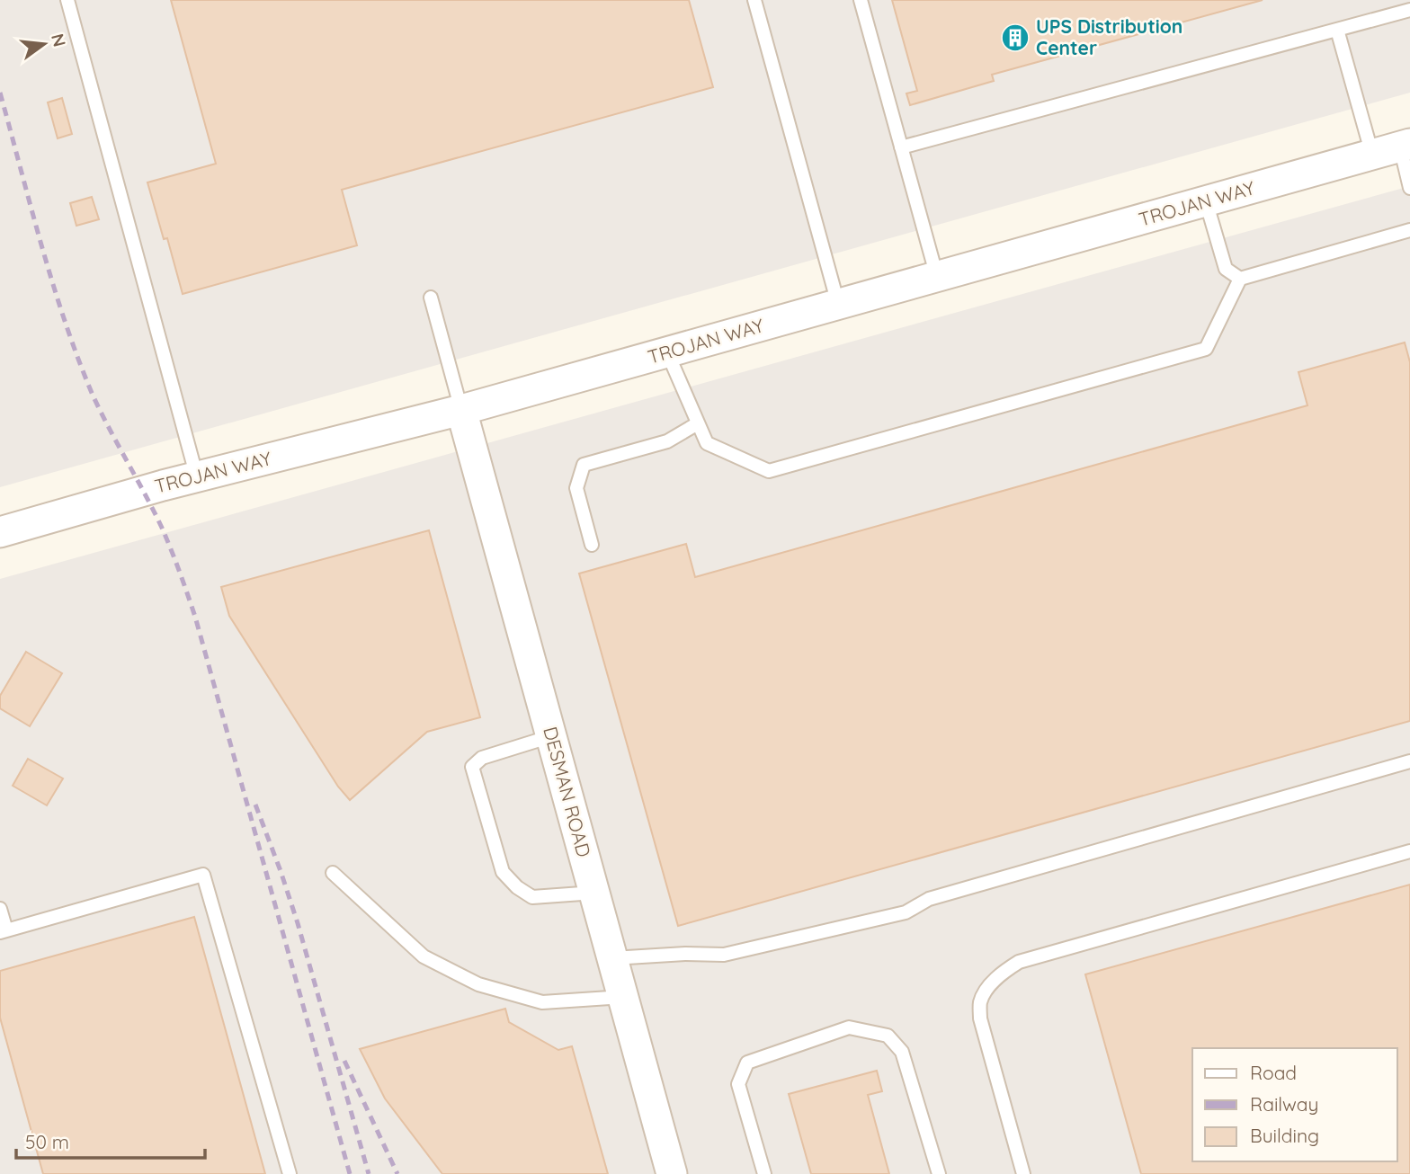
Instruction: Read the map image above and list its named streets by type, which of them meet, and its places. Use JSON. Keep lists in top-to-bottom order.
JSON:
{
  "streets": {
    "street": ["TROJAN WAY", "DESMAN ROAD"]
  },
  "crossings": [
    ["TROJAN WAY", "DESMAN ROAD"]
  ],
  "places": {
    "building": ["UPS Distribution Center"]
  },
  "legend": ["Road", "Railway", "Building"],
  "scale_bar": "50 m",
  "north": "right"
}
